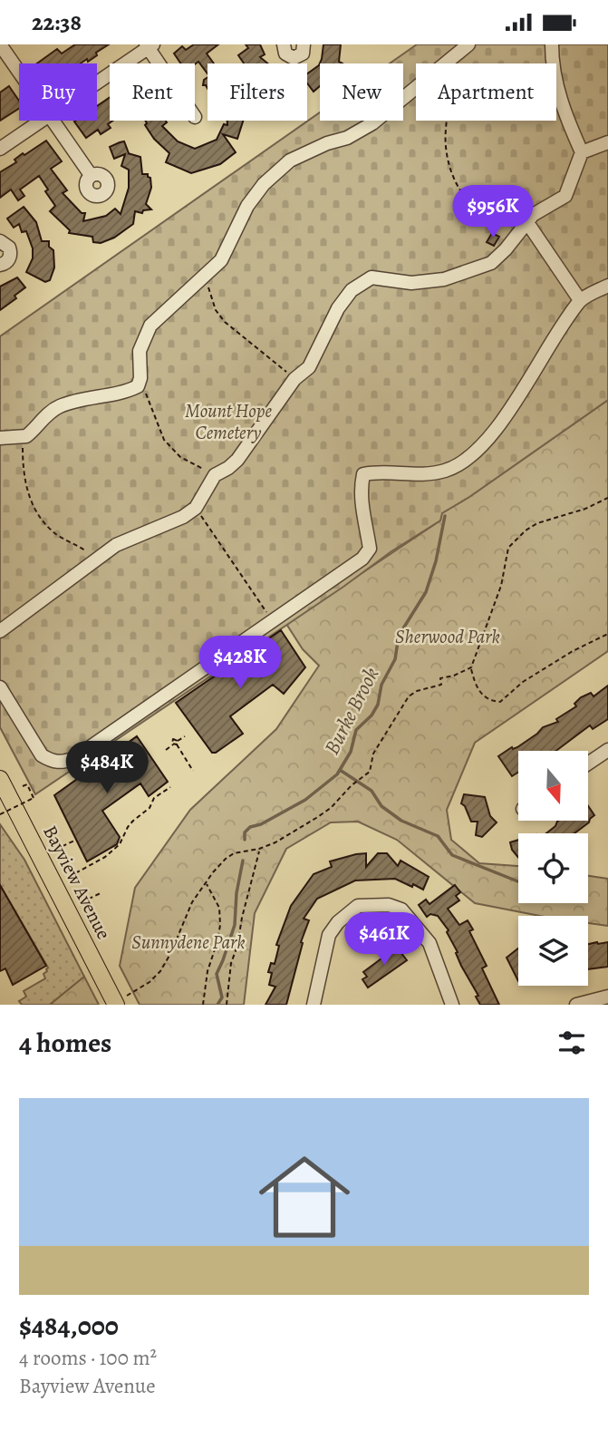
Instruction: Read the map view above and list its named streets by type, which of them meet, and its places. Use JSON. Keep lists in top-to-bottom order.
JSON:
{
  "streets": {
    "main road": ["Bayview Avenue"]
  },
  "water": ["Burke Brook"],
  "parks": ["Mount Hope Cemetery", "Sherwood Park", "Sunnydene Park"],
  "north": "bottom",
  "page": {
    "status": "22:38",
    "chip": [
      "Buy",
      "Rent",
      "Filters",
      "New",
      "Apartment"
    ],
    "price": [
      "$956K",
      "$428K",
      "$484K",
      "$461K"
    ],
    "heading": "4 homes",
    "list": [
      {
        "name": "$484,000",
        "note": "4 rooms · 100 m² · Bayview Avenue"
      }
    ]
  }
}
